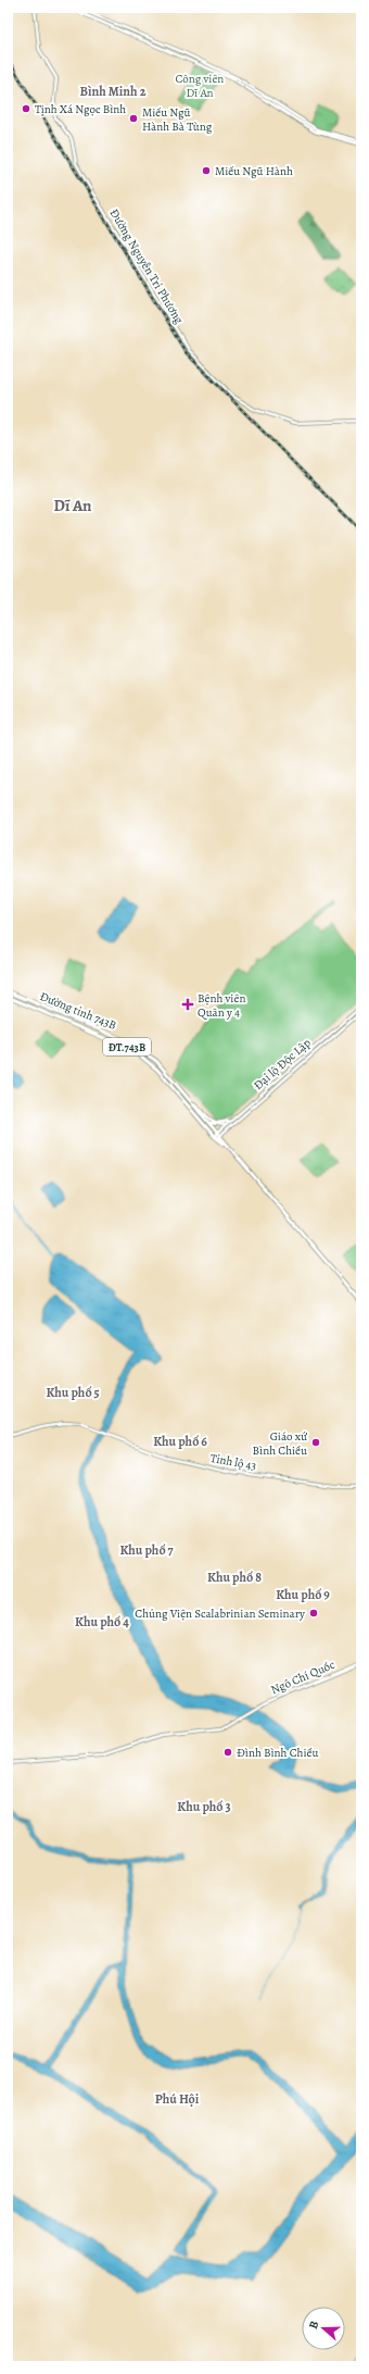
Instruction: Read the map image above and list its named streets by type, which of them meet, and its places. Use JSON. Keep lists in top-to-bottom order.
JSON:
{
  "streets": {
    "main road": [
      "Đường Nguyễn Tri Phương",
      "Đường tỉnh 743B",
      "ĐT.743B",
      "Đại lộ Độc Lập",
      "Tỉnh lộ 43",
      "Ngô Chí Quốc"
    ]
  },
  "crossings": [
    ["Đường tỉnh 743B", "Đại lộ Độc Lập"]
  ],
  "districts": [
    "Bình Minh 2",
    "Dĩ An",
    "Khu phố 5",
    "Khu phố 6",
    "Khu phố 7",
    "Khu phố 8",
    "Khu phố 9",
    "Khu phố 4",
    "Khu phố 3",
    "Phú Hội"
  ],
  "parks": ["Công viên Dĩ An"],
  "places": {
    "other": [
      "Tịnh Xá Ngọc Bình",
      "Miếu Ngũ Hành Bà Tùng",
      "Miếu Ngũ Hành",
      "Giáo xứ Bình Chiểu",
      "Chủng Viện Scalabrinian Seminary",
      "Đình Bình Chiểu"
    ],
    "health": ["Bệnh viên Quân y 4"]
  },
  "north": "left"
}
